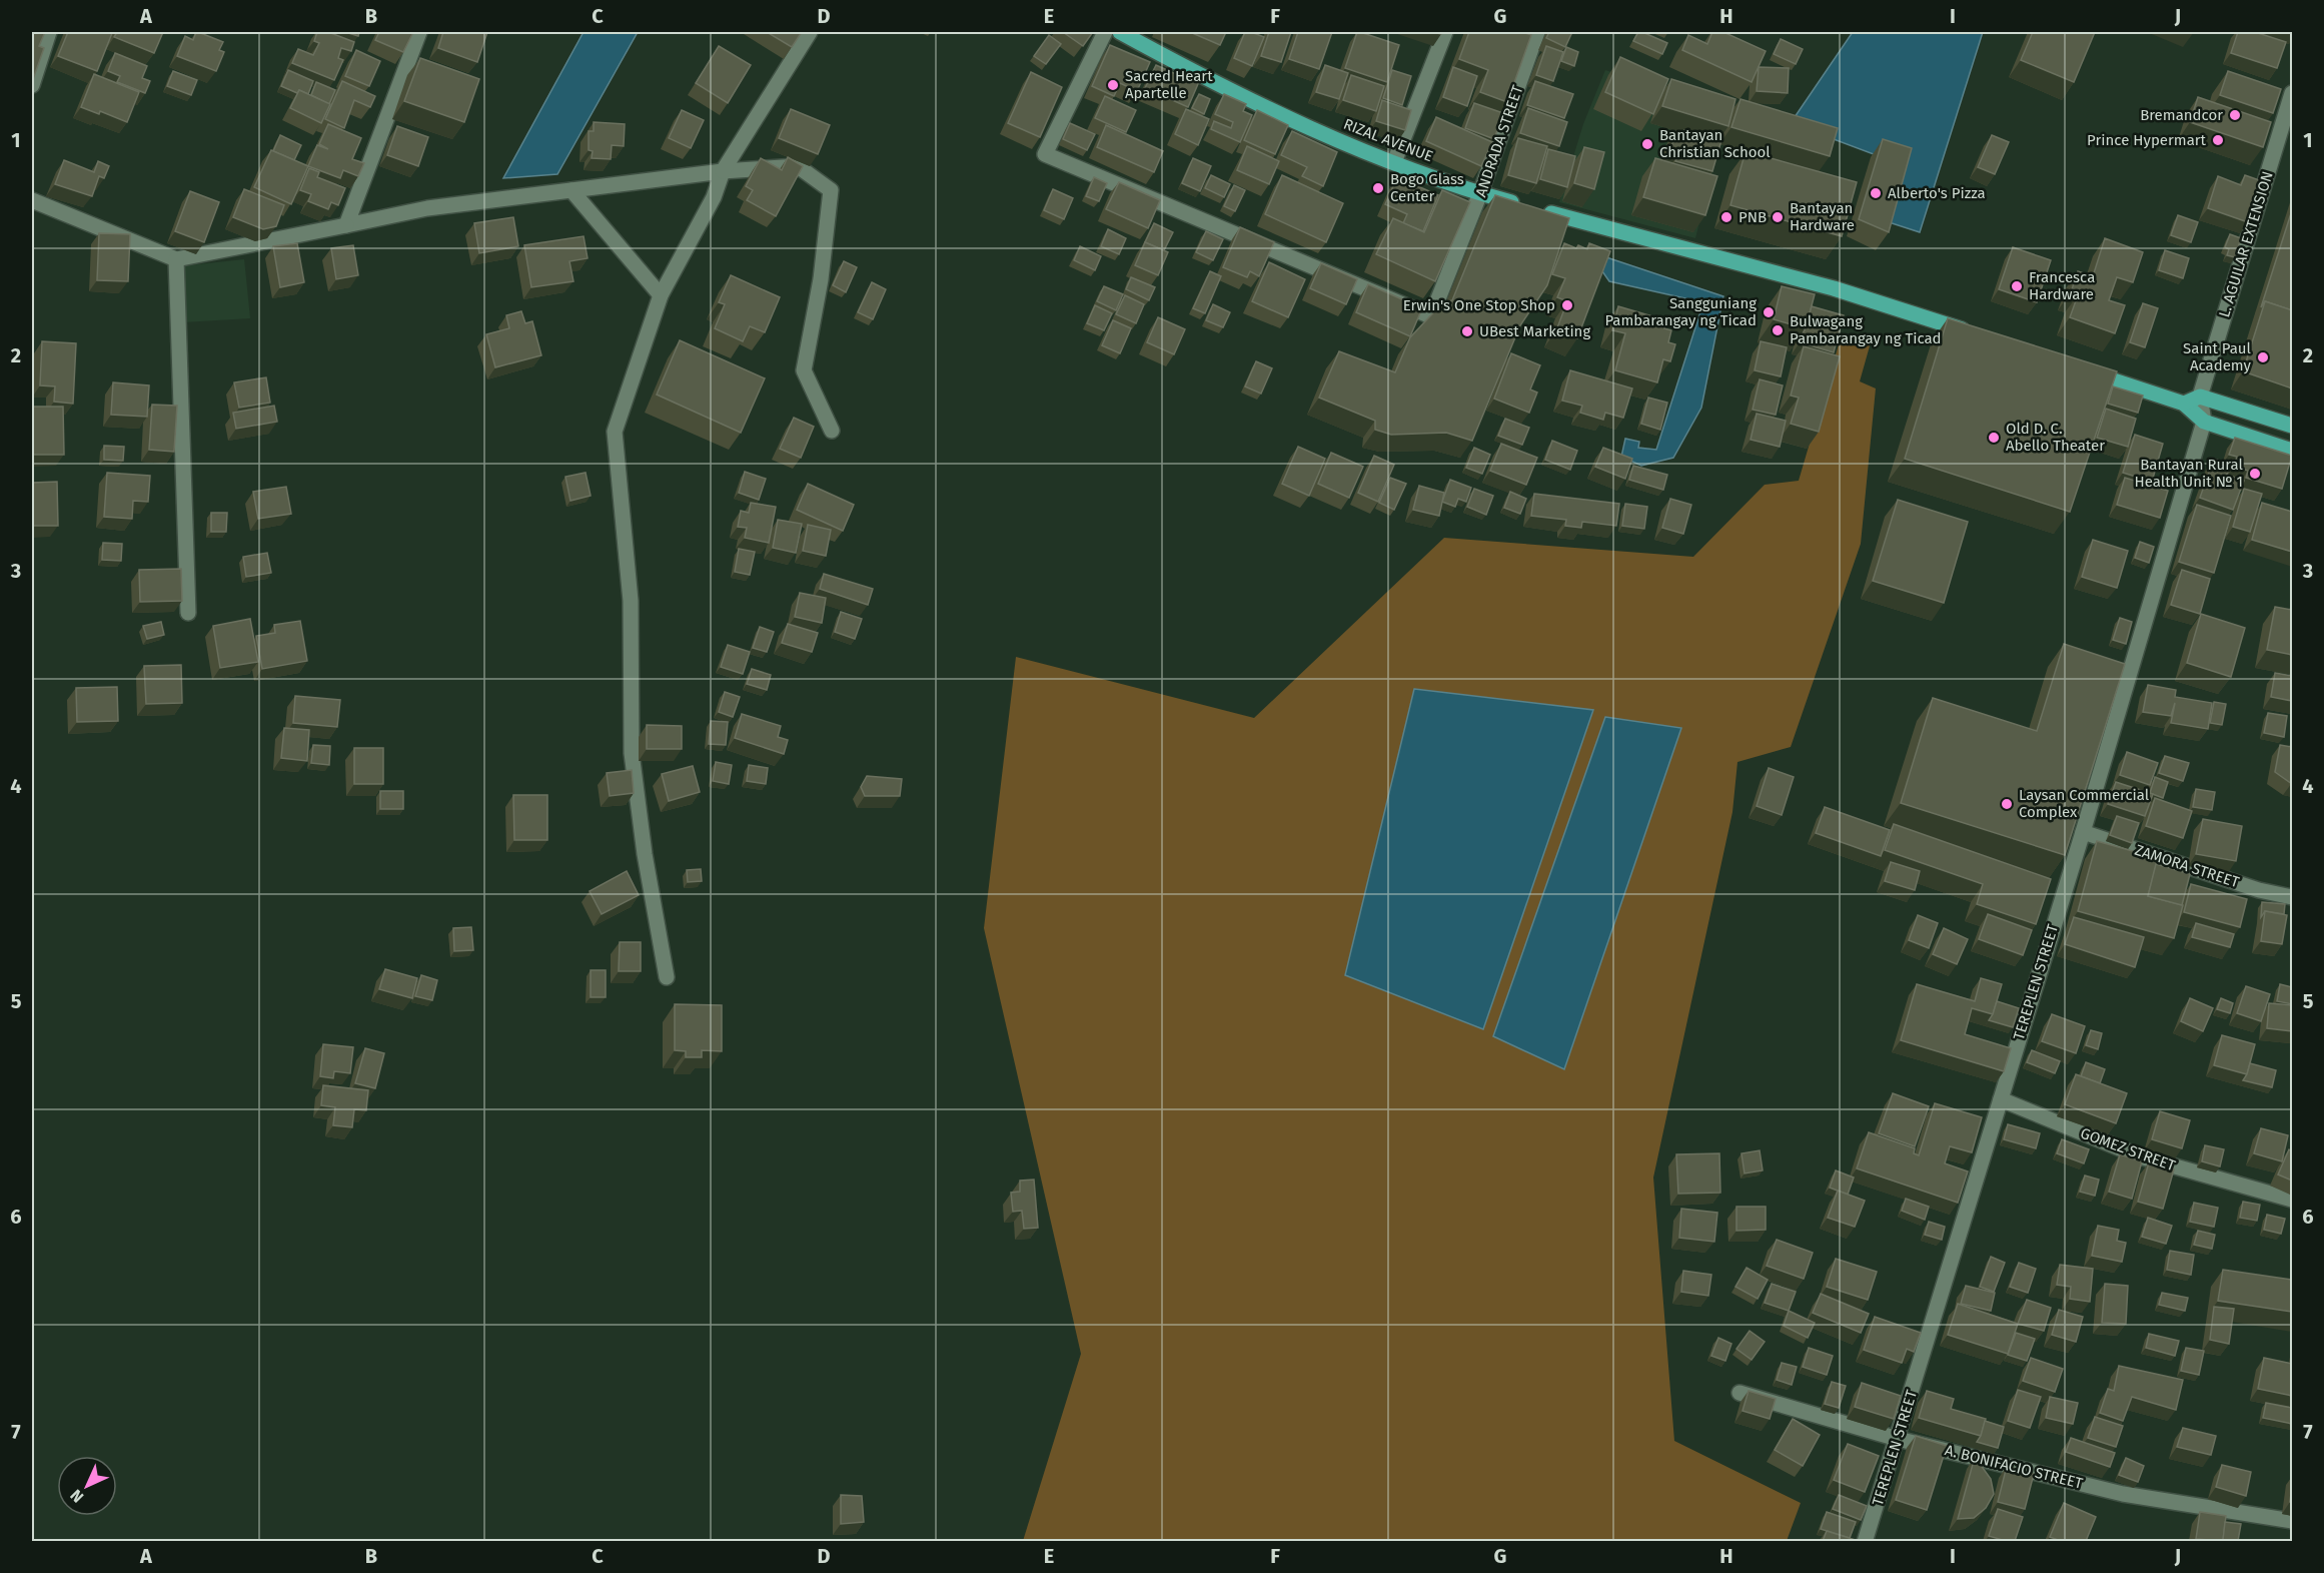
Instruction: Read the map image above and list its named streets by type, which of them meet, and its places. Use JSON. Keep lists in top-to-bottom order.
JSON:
{
  "streets": {
    "main road": ["RIZAL AVENUE"],
    "street": [
      "ANDRADA STREET",
      "L. AGUILAR EXTENSION",
      "ZAMORA STREET",
      "TEREPLEN STREET",
      "GOMEZ STREET",
      "A. BONIFACIO STREET"
    ]
  },
  "crossings": [
    ["RIZAL AVENUE", "ANDRADA STREET"],
    ["ZAMORA STREET", "TEREPLEN STREET"],
    ["TEREPLEN STREET", "GOMEZ STREET"],
    ["TEREPLEN STREET", "A. BONIFACIO STREET"]
  ],
  "places": [
    "Sacred Heart Apartelle",
    "Bremandcor",
    "Prince Hypermart",
    "Bantayan Christian School",
    "Bogo Glass Center",
    "Alberto's Pizza",
    "PNB",
    "Bantayan Hardware",
    "Francesca Hardware",
    "Erwin's One Stop Shop",
    "Sangguniang Pambarangay ng Ticad",
    "Bulwagang Pambarangay ng Ticad",
    "UBest Marketing",
    "Saint Paul Academy",
    "Old D. C. Abello Theater",
    "Bantayan Rural Health Unit № 1",
    "Laysan Commercial Complex"
  ],
  "north": "bottom left",
  "grid": {
    "columns": [
      "A",
      "B",
      "C",
      "D",
      "E",
      "F",
      "G",
      "H",
      "I",
      "J"
    ],
    "rows": [
      "1",
      "2",
      "3",
      "4",
      "5",
      "6",
      "7"
    ]
  }
}
